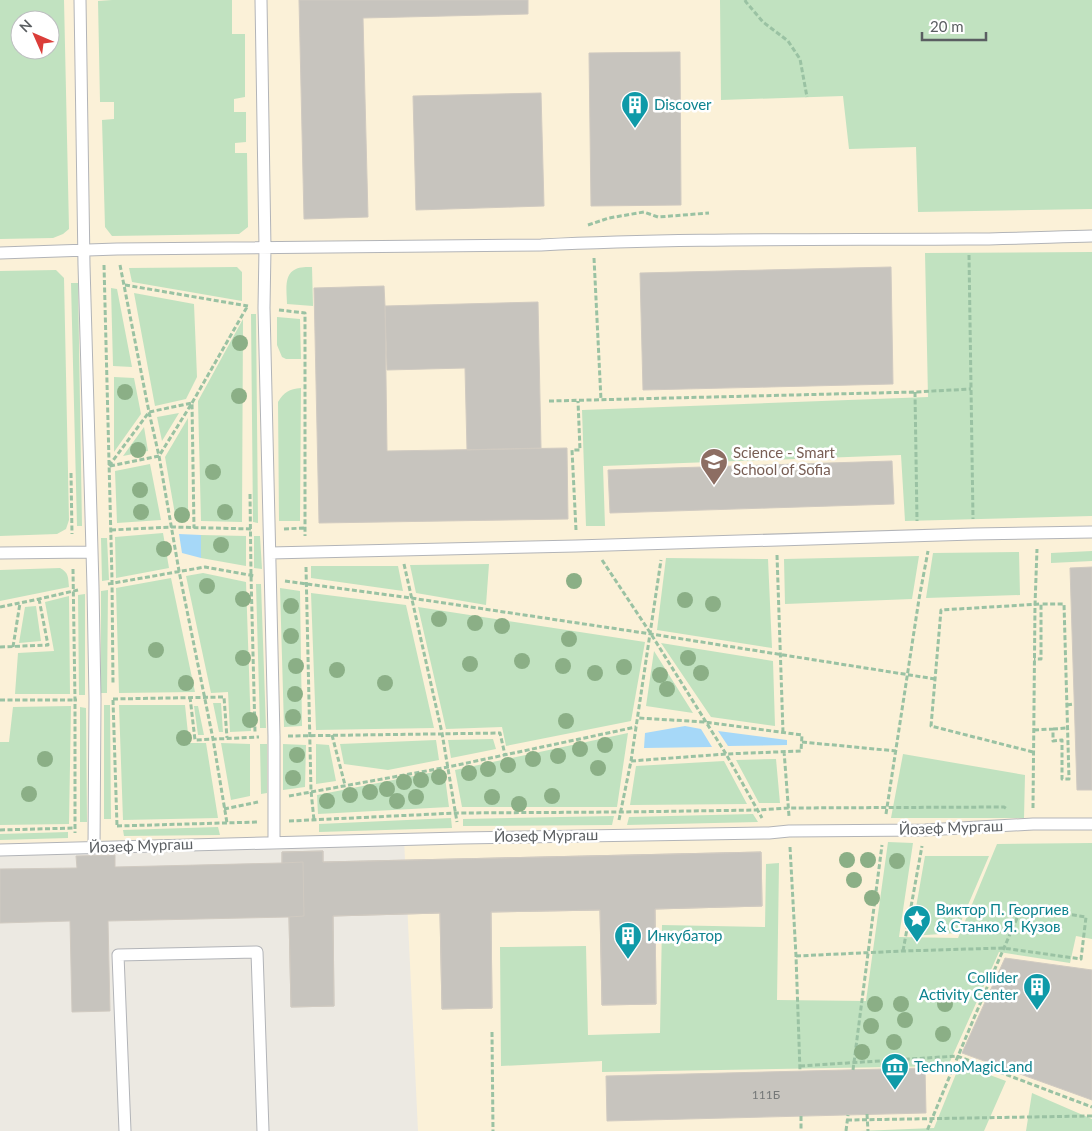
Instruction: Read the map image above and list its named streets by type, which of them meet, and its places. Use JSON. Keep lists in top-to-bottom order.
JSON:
{
  "streets": {
    "lane": ["Йозеф Мургаш"]
  },
  "places": {
    "building": ["Discover", "Инкубатор", "Collider Activity Center"],
    "school or university": ["Science - Smart School of Sofia"],
    "place": ["Виктор П. Георгиев & Станко Я. Кузов"],
    "museum": ["TechnoMagicLand"]
  },
  "house_numbers": ["111Б"],
  "scale_bar": "20 m",
  "north": "top left"
}
